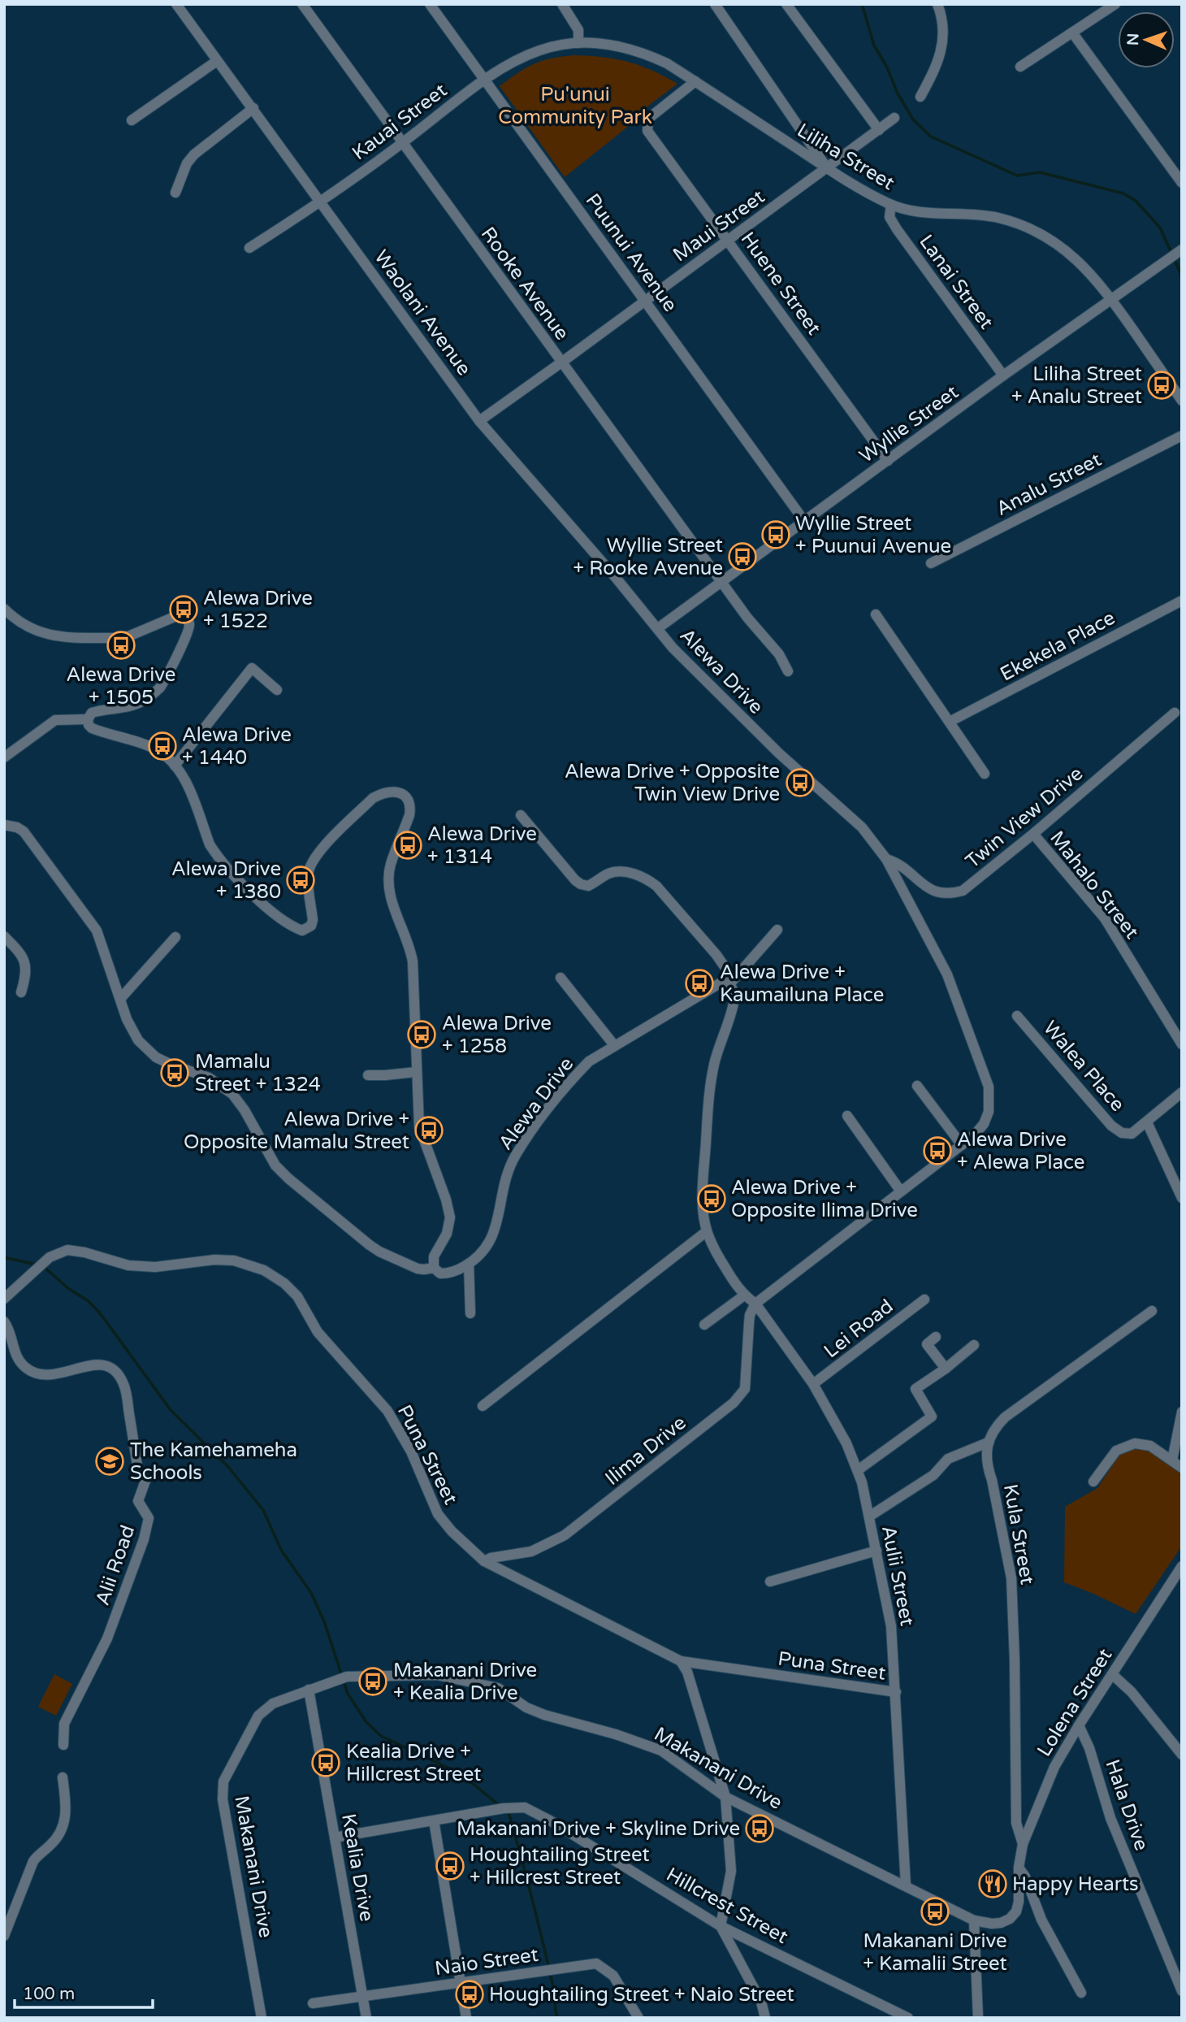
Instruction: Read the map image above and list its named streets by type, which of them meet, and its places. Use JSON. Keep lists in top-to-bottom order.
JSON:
{
  "streets": {
    "street": [
      "Kauai Street",
      "Liliha Street",
      "Maui Street",
      "Puunui Avenue",
      "Lanai Street",
      "Rooke Avenue",
      "Huene Street",
      "Waolani Avenue",
      "Wyllie Street",
      "Analu Street",
      "Ekekela Place",
      "Alewa Drive",
      "Twin View Drive",
      "Mahalo Street",
      "Walea Place",
      "Lei Road",
      "Ilima Drive",
      "Puna Street",
      "Kula Street",
      "Alii Road",
      "Aulii Street",
      "Lolena Street",
      "Makanani Drive",
      "Hala Drive",
      "Kealia Drive",
      "Hillcrest Street",
      "Naio Street"
    ]
  },
  "crossings": [
    ["Kauai Street", "Liliha Street"],
    ["Kauai Street", "Puunui Avenue"],
    ["Kauai Street", "Rooke Avenue"],
    ["Kauai Street", "Waolani Avenue"],
    ["Liliha Street", "Maui Street"],
    ["Liliha Street", "Lanai Street"],
    ["Liliha Street", "Huene Street"],
    ["Liliha Street", "Wyllie Street"],
    ["Maui Street", "Puunui Avenue"],
    ["Maui Street", "Rooke Avenue"],
    ["Maui Street", "Huene Street"],
    ["Maui Street", "Waolani Avenue"],
    ["Puunui Avenue", "Wyllie Street"],
    ["Lanai Street", "Wyllie Street"],
    ["Rooke Avenue", "Wyllie Street"],
    ["Huene Street", "Wyllie Street"],
    ["Waolani Avenue", "Wyllie Street"],
    ["Waolani Avenue", "Alewa Drive"],
    ["Wyllie Street", "Alewa Drive"],
    ["Alewa Drive", "Twin View Drive"],
    ["Alewa Drive", "Ilima Drive"],
    ["Alewa Drive", "Aulii Street"],
    ["Twin View Drive", "Mahalo Street"],
    ["Lei Road", "Aulii Street"],
    ["Ilima Drive", "Puna Street"],
    ["Ilima Drive", "Aulii Street"],
    ["Puna Street", "Aulii Street"],
    ["Kula Street", "Lolena Street"],
    ["Aulii Street", "Makanani Drive"],
    ["Lolena Street", "Makanani Drive"],
    ["Lolena Street", "Hala Drive"],
    ["Makanani Drive", "Kealia Drive"],
    ["Kealia Drive", "Hillcrest Street"],
    ["Kealia Drive", "Naio Street"]
  ],
  "parks": ["Pu'unui Community Park"],
  "places": {
    "bus stop": [
      "Liliha Street + Analu Street",
      "Wyllie Street + Puunui Avenue",
      "Wyllie Street + Rooke Avenue",
      "Alewa Drive + 1522",
      "Alewa Drive + 1505",
      "Alewa Drive + 1440",
      "Alewa Drive + Opposite Twin View Drive",
      "Alewa Drive + 1314",
      "Alewa Drive + 1380",
      "Alewa Drive + Kaumailuna Place",
      "Alewa Drive + 1258",
      "Mamalu Street + 1324",
      "Alewa Drive + Opposite Mamalu Street",
      "Alewa Drive + Alewa Place",
      "Alewa Drive + Opposite Ilima Drive",
      "Makanani Drive + Kealia Drive",
      "Kealia Drive + Hillcrest Street",
      "Makanani Drive + Skyline Drive",
      "Houghtailing Street + Hillcrest Street",
      "Makanani Drive + Kamalii Street",
      "Houghtailing Street + Naio Street"
    ],
    "school or university": ["The Kamehameha Schools"],
    "restaurant": ["Happy Hearts"]
  },
  "scale_bar": "100 m",
  "north": "left"
}
